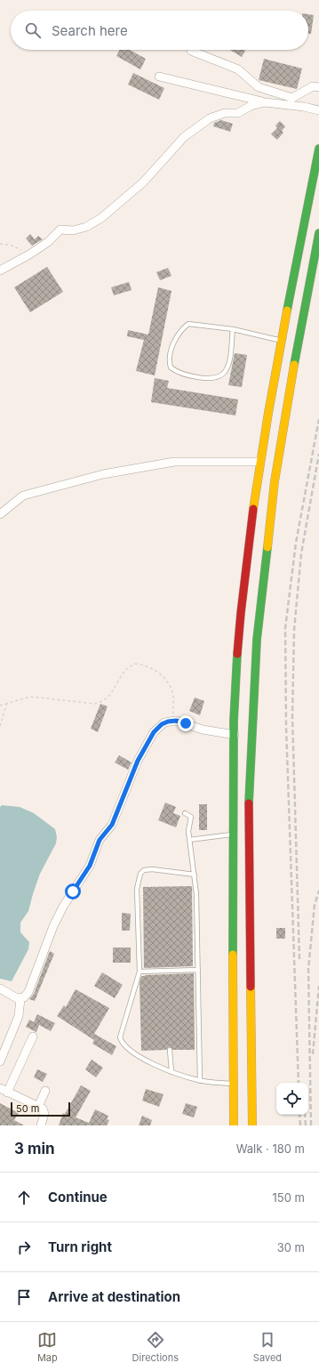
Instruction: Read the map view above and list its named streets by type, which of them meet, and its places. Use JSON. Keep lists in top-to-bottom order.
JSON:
{
  "scale_bar": "50 m",
  "page": {
    "search": "Search here",
    "scale": "50 m",
    "heading": ["3 min", "Walk · 180 m"],
    "list": [
      ["Continue", "150 m"],
      ["Turn right", "30 m"],
      "Arrive at destination"
    ],
    "nav": ["Map", "Directions", "Saved"]
  }
}
